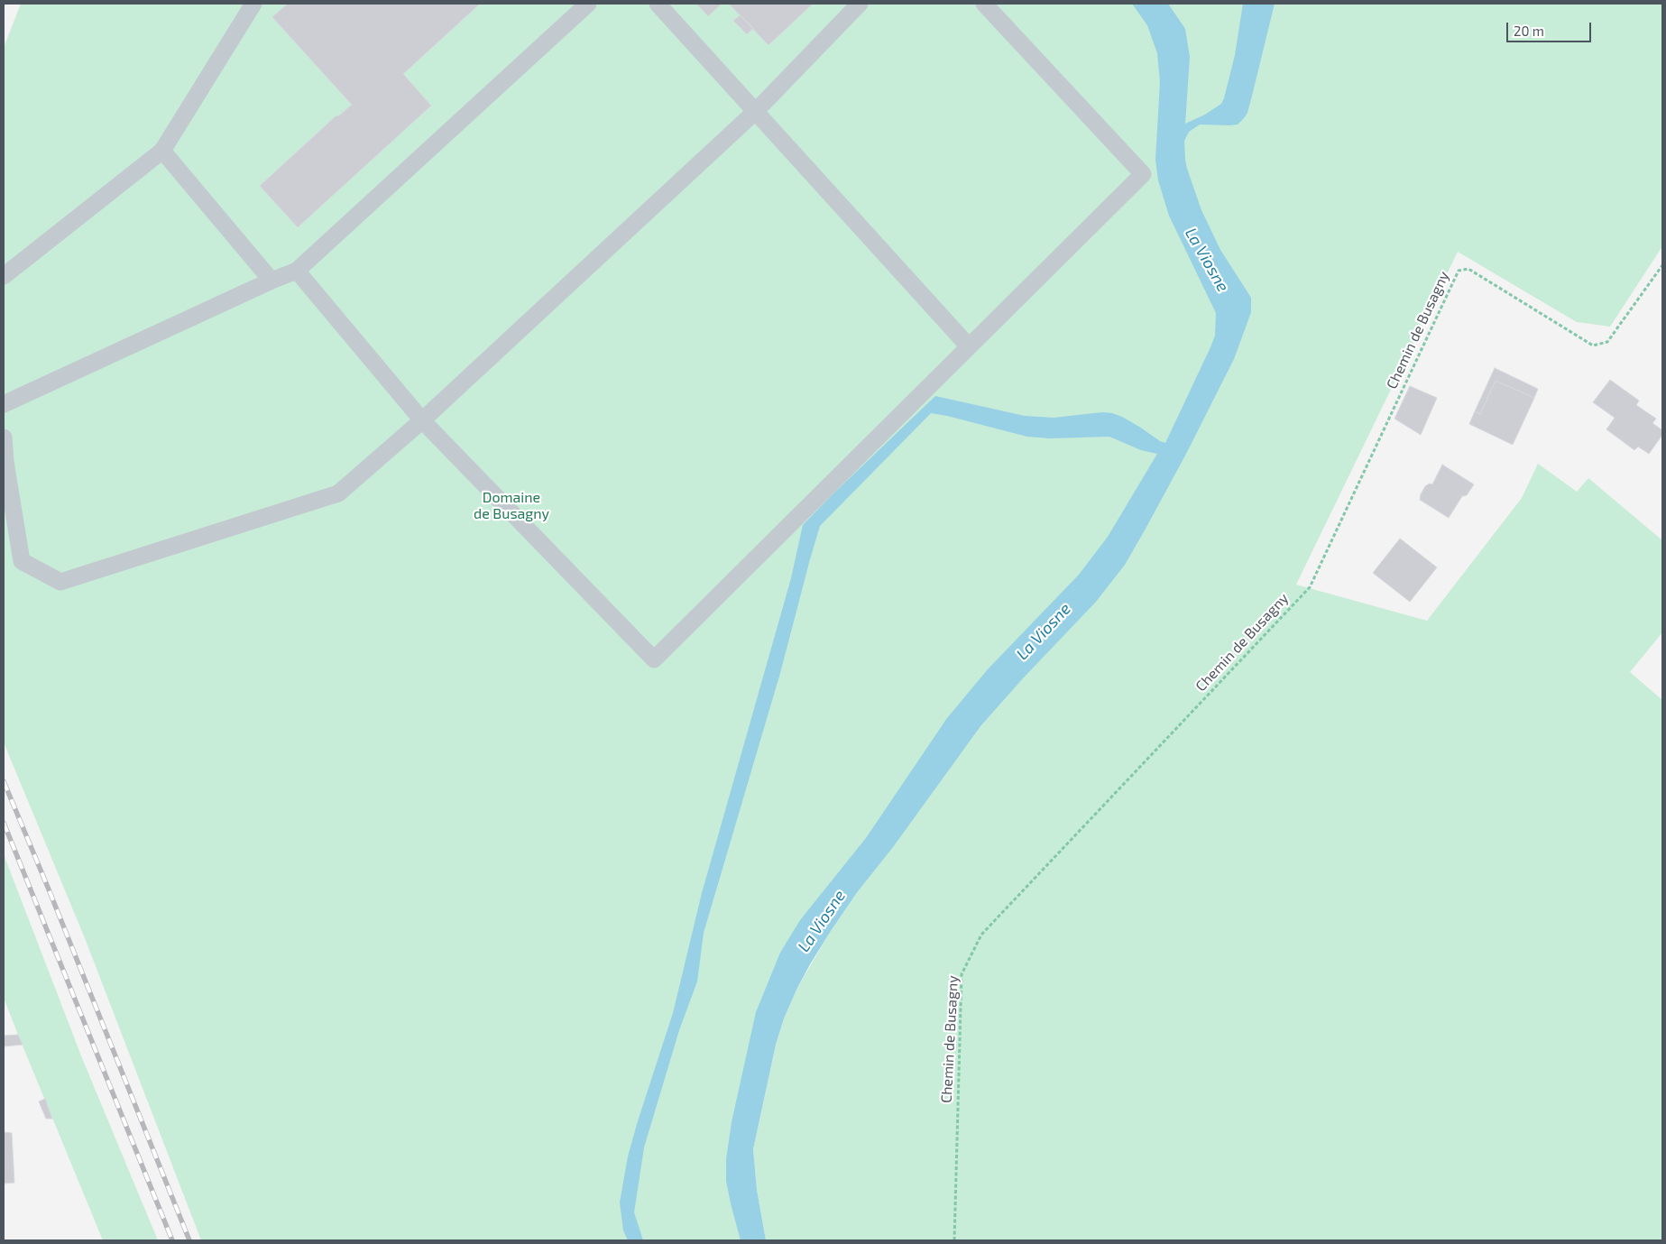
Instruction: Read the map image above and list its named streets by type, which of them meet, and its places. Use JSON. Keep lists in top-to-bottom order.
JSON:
{
  "streets": {
    "path": ["Chemin de Busagny"]
  },
  "water": ["La Viosne"],
  "parks": ["Domaine de Busagny"],
  "scale_bar": "20 m"
}
